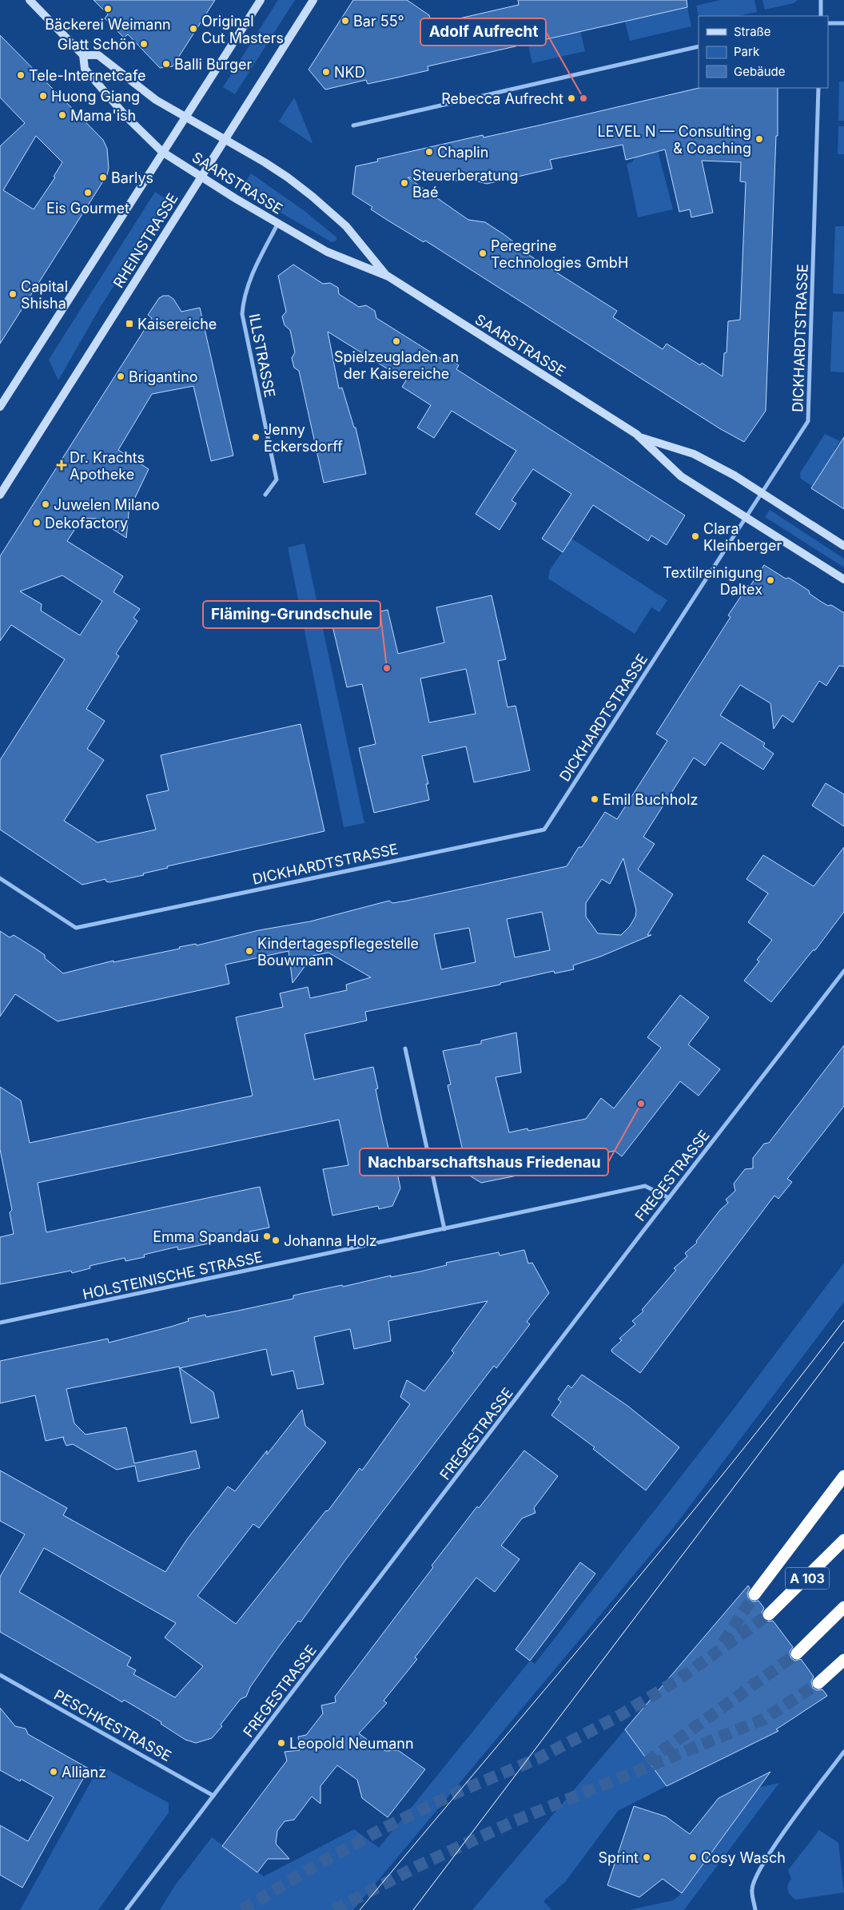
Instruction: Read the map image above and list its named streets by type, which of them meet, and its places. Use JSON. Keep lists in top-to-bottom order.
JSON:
{
  "streets": {
    "highway": ["A 103"],
    "main road": ["SAARSTRASSE", "RHEINSTRASSE"],
    "street": [
      "DICKHARDTSTRASSE",
      "ILLSTRASSE",
      "FREGESTRASSE",
      "HOLSTEINISCHE STRASSE",
      "PESCHKESTRASSE"
    ]
  },
  "crossings": [
    ["SAARSTRASSE", "RHEINSTRASSE"],
    ["SAARSTRASSE", "DICKHARDTSTRASSE"],
    ["SAARSTRASSE", "ILLSTRASSE"],
    ["FREGESTRASSE", "HOLSTEINISCHE STRASSE"],
    ["FREGESTRASSE", "PESCHKESTRASSE"]
  ],
  "places": {
    "other": [
      "Bäckerei Weimann",
      "Bar 55°",
      "Original Cut Masters",
      "Glatt Schön",
      "Balli Burger",
      "NKD",
      "Tele-Internetcafe",
      "Huong Giang",
      "Rebecca Aufrecht",
      "Adolf Aufrecht",
      "Mama'ish",
      "LEVEL N — Consulting & Coaching",
      "Chaplin",
      "Barlys",
      "Steuerberatung Baé",
      "Eis Gourmet",
      "Peregrine Technologies GmbH",
      "Capital Shisha",
      "Spielzeugladen an der Kaisereiche",
      "Brigantino",
      "Jenny Eckersdorff",
      "Juwelen Milano",
      "Dekofactory",
      "Clara Kleinberger",
      "Textilreinigung Daltex",
      "Fläming-Grundschule",
      "Emil Buchholz",
      "Kindertagespflegestelle Bouwmann",
      "Nachbarschaftshaus Friedenau",
      "Emma Spandau",
      "Johanna Holz",
      "Leopold Neumann",
      "Allianz",
      "Sprint",
      "Cosy Wasch"
    ],
    "transit": ["Kaisereiche"],
    "health": ["Dr. Krachts Apotheke"]
  },
  "legend": ["Straße", "Park", "Gebäude"]
}
